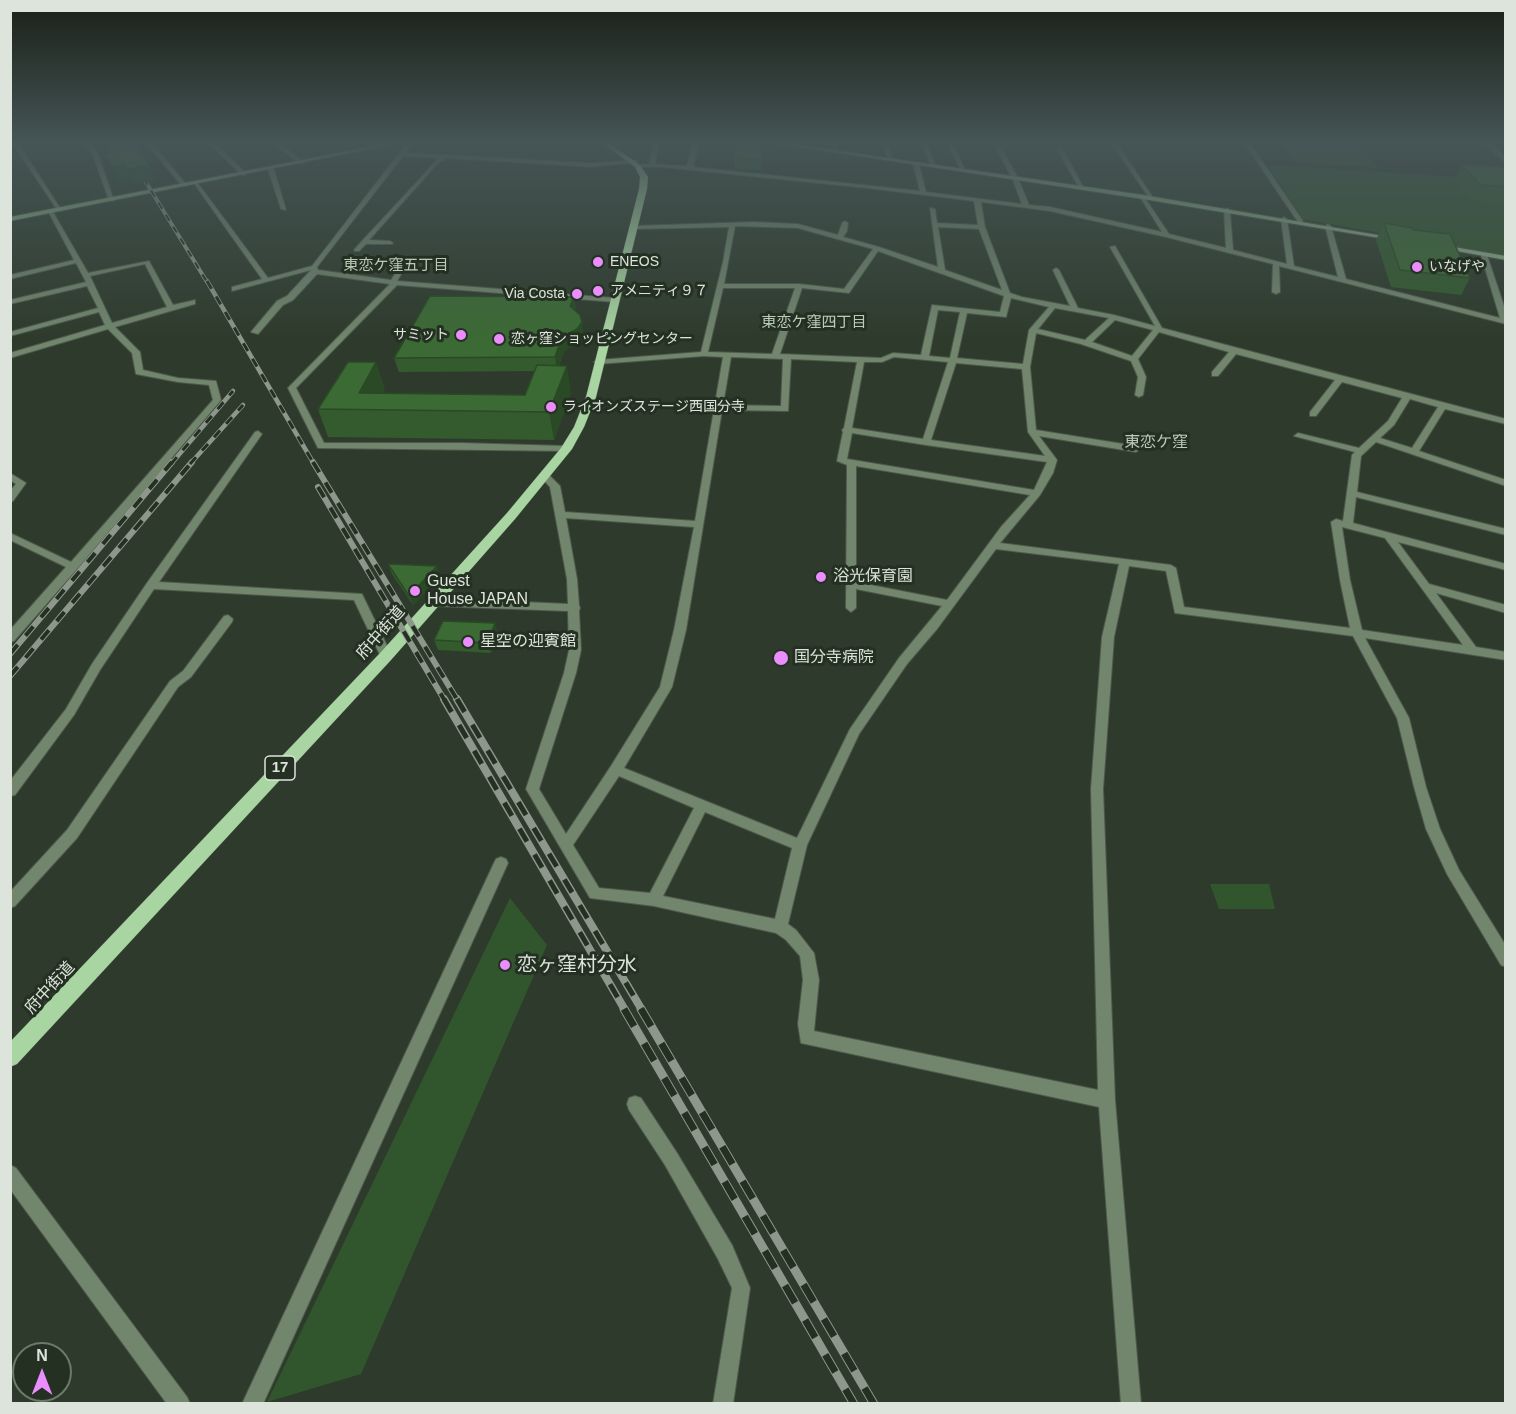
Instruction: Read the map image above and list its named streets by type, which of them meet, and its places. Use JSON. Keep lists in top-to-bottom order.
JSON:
{
  "streets": {
    "main road": ["府中街道", "17"]
  },
  "districts": ["東恋ケ窪五丁目", "東恋ケ窪四丁目", "東恋ケ窪"],
  "places": [
    "ENEOS",
    "いなげや",
    "アメニティ９７",
    "Via Costa",
    "サミット",
    "恋ヶ窪ショッピングセンター",
    "ライオンズステージ西国分寺",
    "浴光保育園",
    "Guest House JAPAN",
    "星空の迎賓館",
    "国分寺病院",
    "恋ヶ窪村分水"
  ],
  "north": "top"
}
